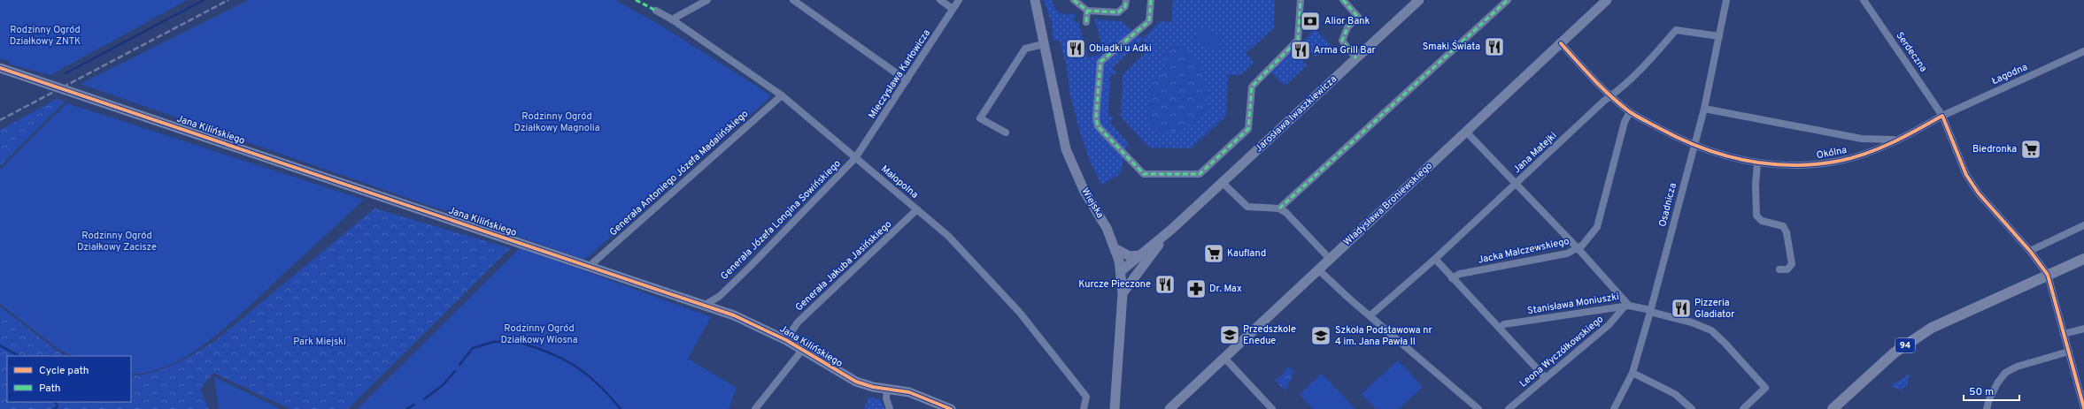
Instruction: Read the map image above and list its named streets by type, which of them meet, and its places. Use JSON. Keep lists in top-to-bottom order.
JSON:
{
  "streets": {
    "main road": ["94"],
    "street": [
      "Serdeczna",
      "Mieczysława Karłowicza",
      "Łagodna",
      "Jarosława Iwaszkiewicza",
      "Jana Kilińskiego",
      "Jana Matejki",
      "Okólna",
      "Generała Antoniego Józefa Madalińskiego",
      "Małopolna",
      "Wiejska",
      "Władysława Broniewskiego",
      "Osadnicza",
      "Generała Józefa Longina Sowińskiego",
      "Jacka Malczewskiego",
      "Generała Jakuba Jasińskiego",
      "Stanisława Moniuszki",
      "Leona Wyczółkowskiego"
    ]
  },
  "crossings": [
    ["Serdeczna", "Łagodna"],
    ["Serdeczna", "Okólna"],
    ["Mieczysława Karłowicza", "Małopolna"],
    ["Mieczysława Karłowicza", "Generała Józefa Longina Sowińskiego"],
    ["Łagodna", "Okólna"],
    ["Jarosława Iwaszkiewicza", "Wiejska"],
    ["Jana Kilińskiego", "Generała Antoniego Józefa Madalińskiego"],
    ["Jana Kilińskiego", "Generała Józefa Longina Sowińskiego"],
    ["Jana Kilińskiego", "Generała Jakuba Jasińskiego"],
    ["Jana Matejki", "Okólna"],
    ["Jana Matejki", "Osadnicza"],
    ["Okólna", "Władysława Broniewskiego"],
    ["Okólna", "Osadnicza"],
    ["Okólna", "Jacka Malczewskiego"],
    ["Generała Antoniego Józefa Madalińskiego", "Małopolna"],
    ["Małopolna", "Generała Józefa Longina Sowińskiego"],
    ["Małopolna", "Generała Jakuba Jasińskiego"],
    ["Osadnicza", "Stanisława Moniuszki"],
    ["Stanisława Moniuszki", "Leona Wyczółkowskiego"]
  ],
  "parks": [
    "Rodzinny Ogród Działkowy ZNTK",
    "Rodzinny Ogród Działkowy Magnolia",
    "Rodzinny Ogród Działkowy Zacisze",
    "Rodzinny Ogród Działkowy Wiosna",
    "Park Miejski"
  ],
  "places": {
    "bank": ["Alior Bank"],
    "restaurant": [
      "Smaki Świata",
      "Obiadki u Adki",
      "Arma Grill Bar",
      "Kurcze Pieczone",
      "Pizzeria Gladiator"
    ],
    "supermarket": ["Biedronka", "Kaufland"],
    "pharmacy": ["Dr. Max"],
    "school or university": ["Przedszkole Enedue", "Szkoła Podstawowa nr 4 im. Jana Pawła II"]
  },
  "legend": ["Cycle path", "Path"],
  "scale_bar": "50 m"
}
